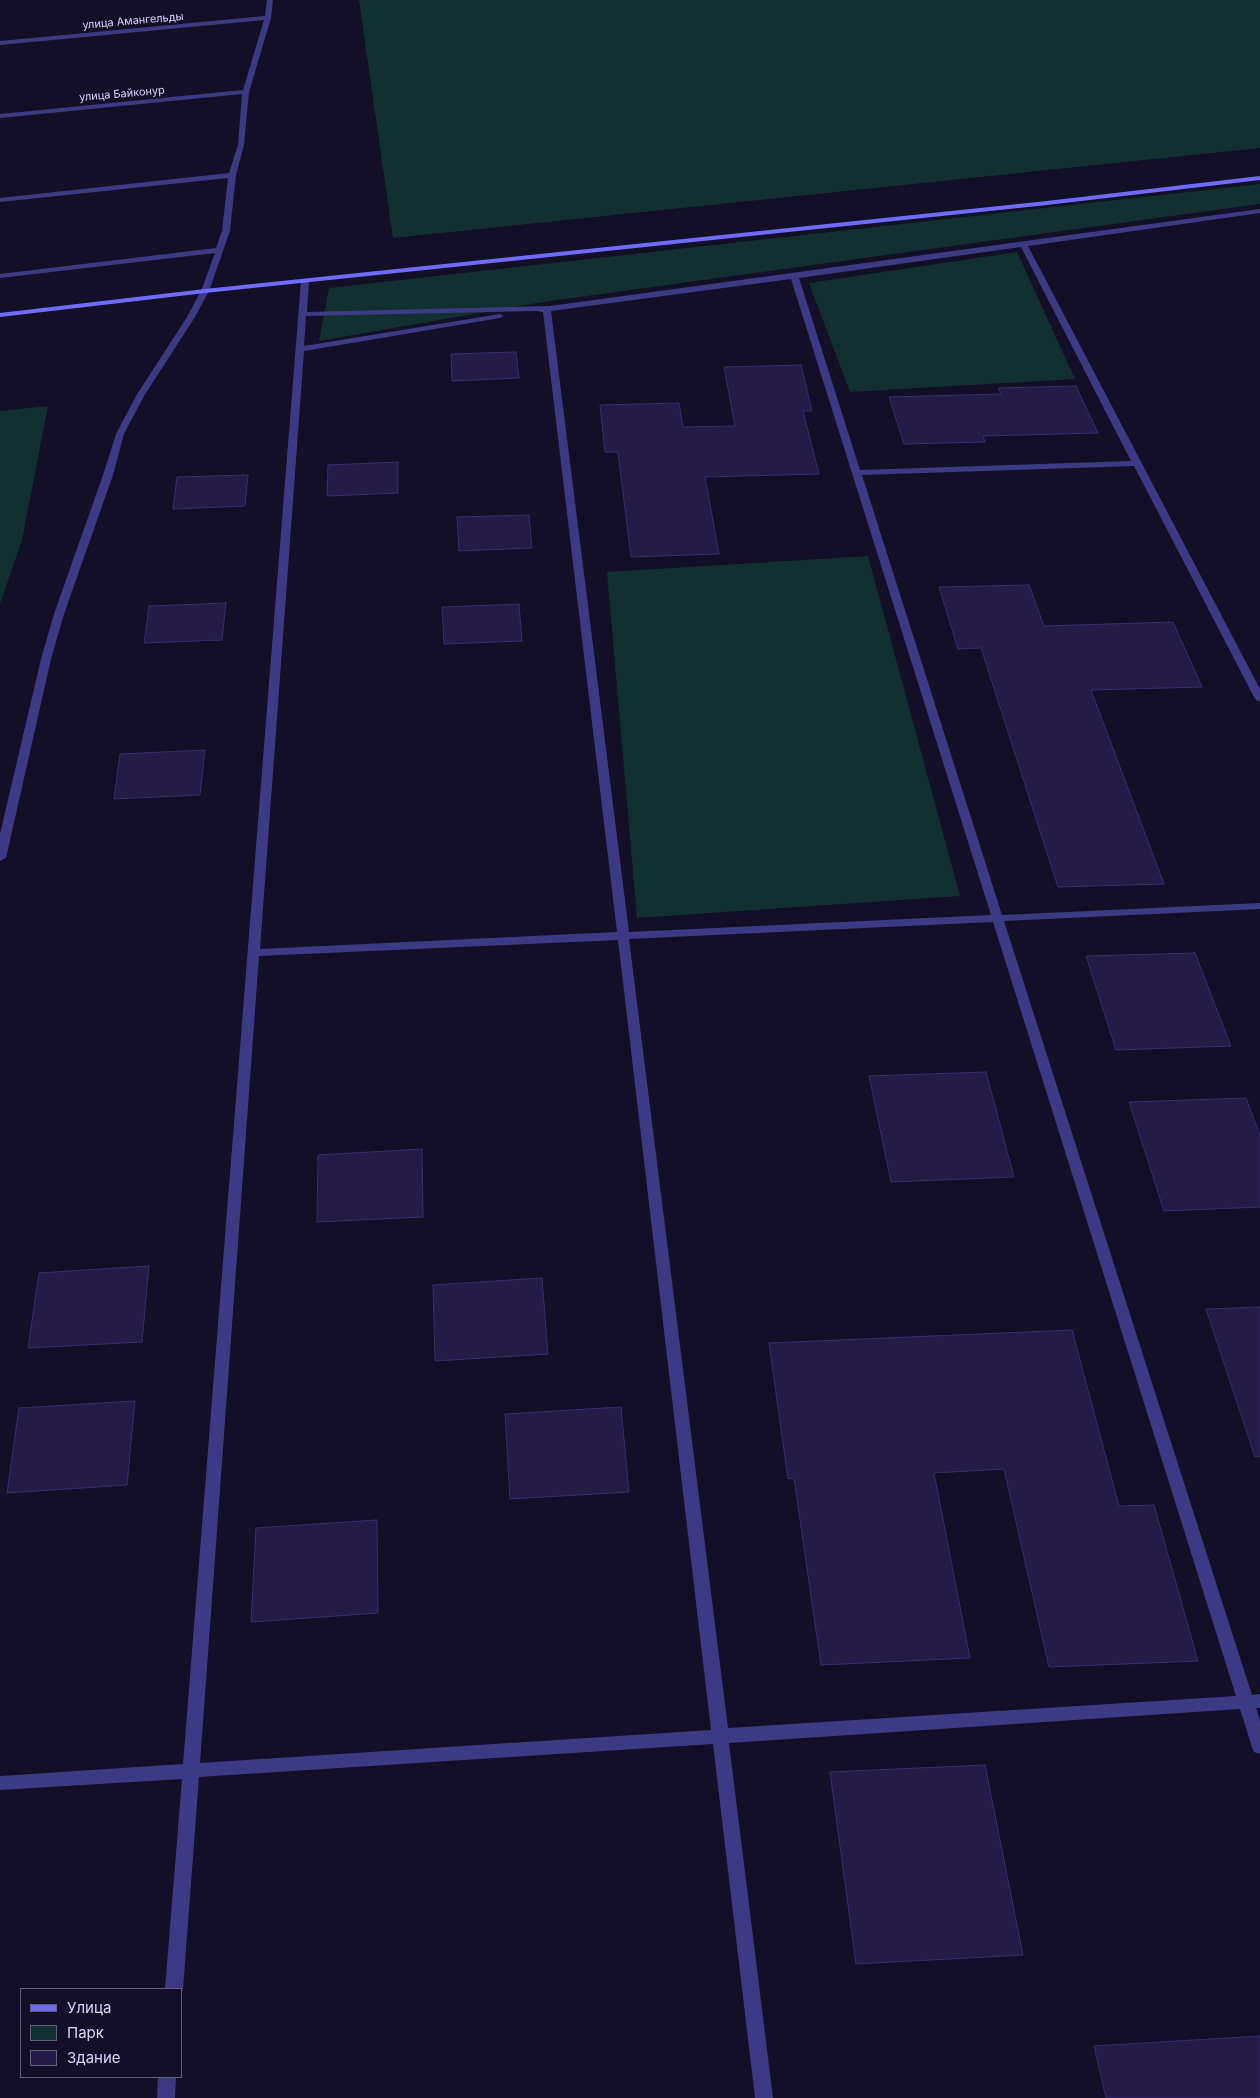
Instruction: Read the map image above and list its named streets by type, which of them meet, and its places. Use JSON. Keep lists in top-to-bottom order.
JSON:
{
  "streets": {
    "street": ["улица Амангельды", "улица Байконур"]
  },
  "legend": ["Улица", "Парк", "Здание"]
}
